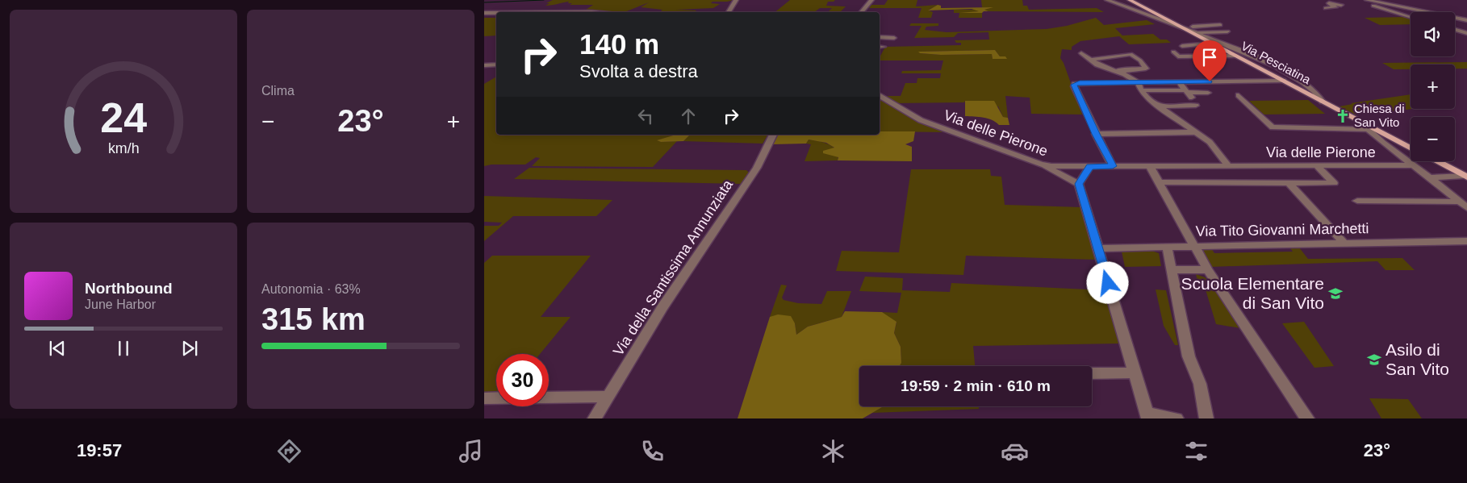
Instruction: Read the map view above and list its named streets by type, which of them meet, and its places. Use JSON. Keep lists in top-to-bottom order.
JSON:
{
  "streets": {
    "main road": ["Via Pesciatina"],
    "street": ["Via delle Pierone", "Via Tito Giovanni Marchetti", "Via della Santissima Annunziata"]
  },
  "places": {
    "church": ["Chiesa di San Vito"],
    "school or university": ["Scuola Elementare di San Vito", "Asilo di San Vito"]
  },
  "page": {
    "tile": [
      "Clima",
      ["Autonomia · 63%", "315 km"]
    ],
    "map_buttons": ["+", "−"],
    "turn": ["140 m", "Svolta a destra"],
    "heat": ["−", "23°", "+"],
    "song": ["Northbound", "June Harbor"],
    "limit": "30",
    "trip": "19:59 · 2 min · 610 m",
    "tabs": ["19:57", "23°"],
    "gauge": ["24", "km/h"]
  }
}
